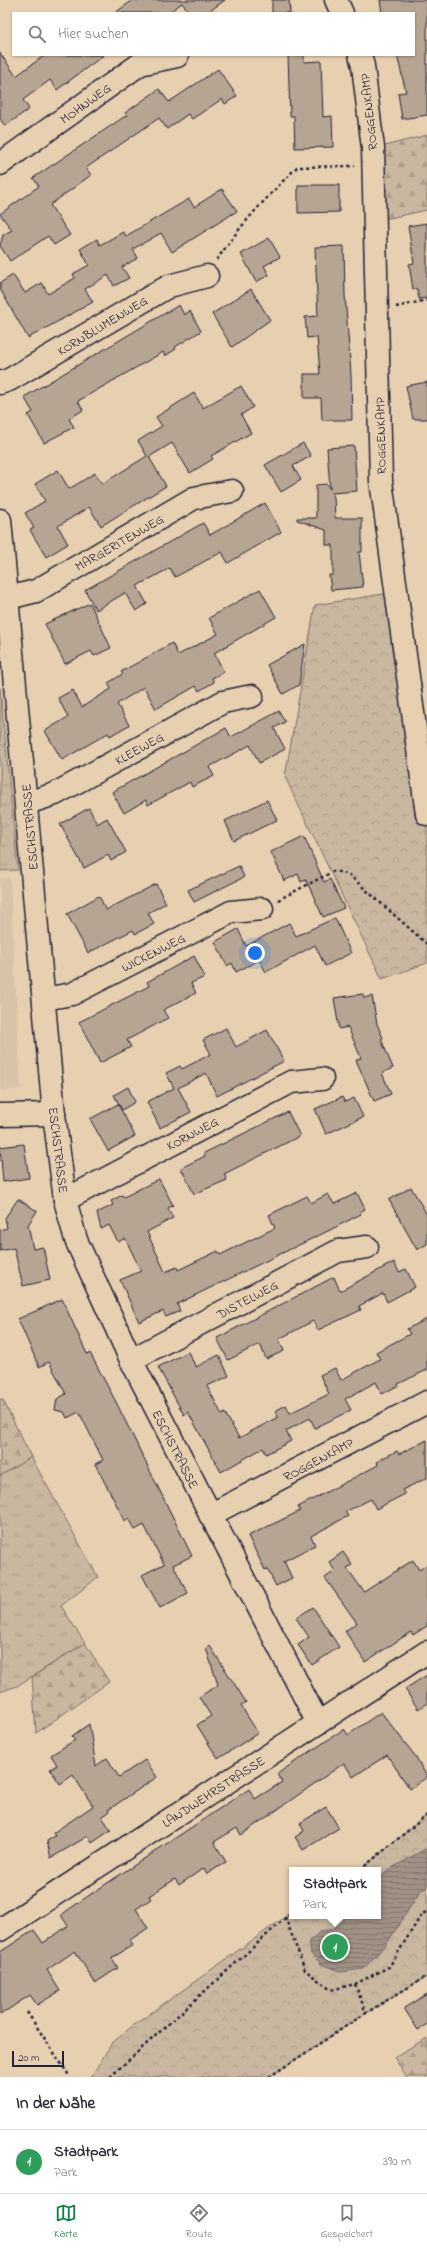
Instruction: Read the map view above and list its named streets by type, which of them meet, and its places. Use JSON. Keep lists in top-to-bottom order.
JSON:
{
  "streets": {
    "street": [
      "MOHNWEG",
      "ROGGENKAMP",
      "KORNBLUMENWEG",
      "MARGERITENWEG",
      "KLEEWEG",
      "ESCHSTRASSE",
      "WICKENWEG",
      "KORNWEG",
      "DISTELWEG",
      "LANDWEHRSTRASSE"
    ]
  },
  "crossings": [
    ["ROGGENKAMP", "ESCHSTRASSE"],
    ["MARGERITENWEG", "ESCHSTRASSE"],
    ["KLEEWEG", "ESCHSTRASSE"],
    ["ESCHSTRASSE", "WICKENWEG"],
    ["ESCHSTRASSE", "KORNWEG"],
    ["ESCHSTRASSE", "DISTELWEG"],
    ["ESCHSTRASSE", "LANDWEHRSTRASSE"]
  ],
  "scale_bar": "20 m",
  "page": {
    "search": "Hier suchen",
    "popup": ["Stadtpark", "Park"],
    "pins": "1",
    "scale": "20 m",
    "heading": "In der Nähe",
    "list": [
      {
        "mark": "1",
        "name": "Stadtpark",
        "note": "Park",
        "value": "390 m"
      }
    ],
    "nav": ["Karte", "Route", "Gespeichert"]
  }
}
